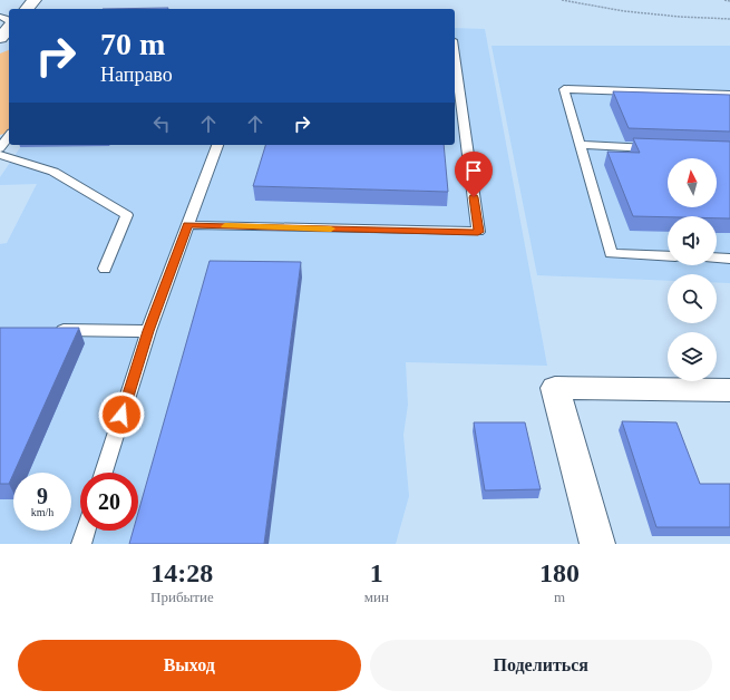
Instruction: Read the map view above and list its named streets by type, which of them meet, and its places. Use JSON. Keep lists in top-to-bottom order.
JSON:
{
  "north": "top",
  "page": {
    "turn": ["70 m", "Направо"],
    "speed": "9 km/h",
    "limit": "20",
    "eta": [
      "14:28",
      "Прибытие",
      "1",
      "мин",
      "180",
      "m"
    ],
    "buttons": ["Выход", "Поделиться"]
  }
}
